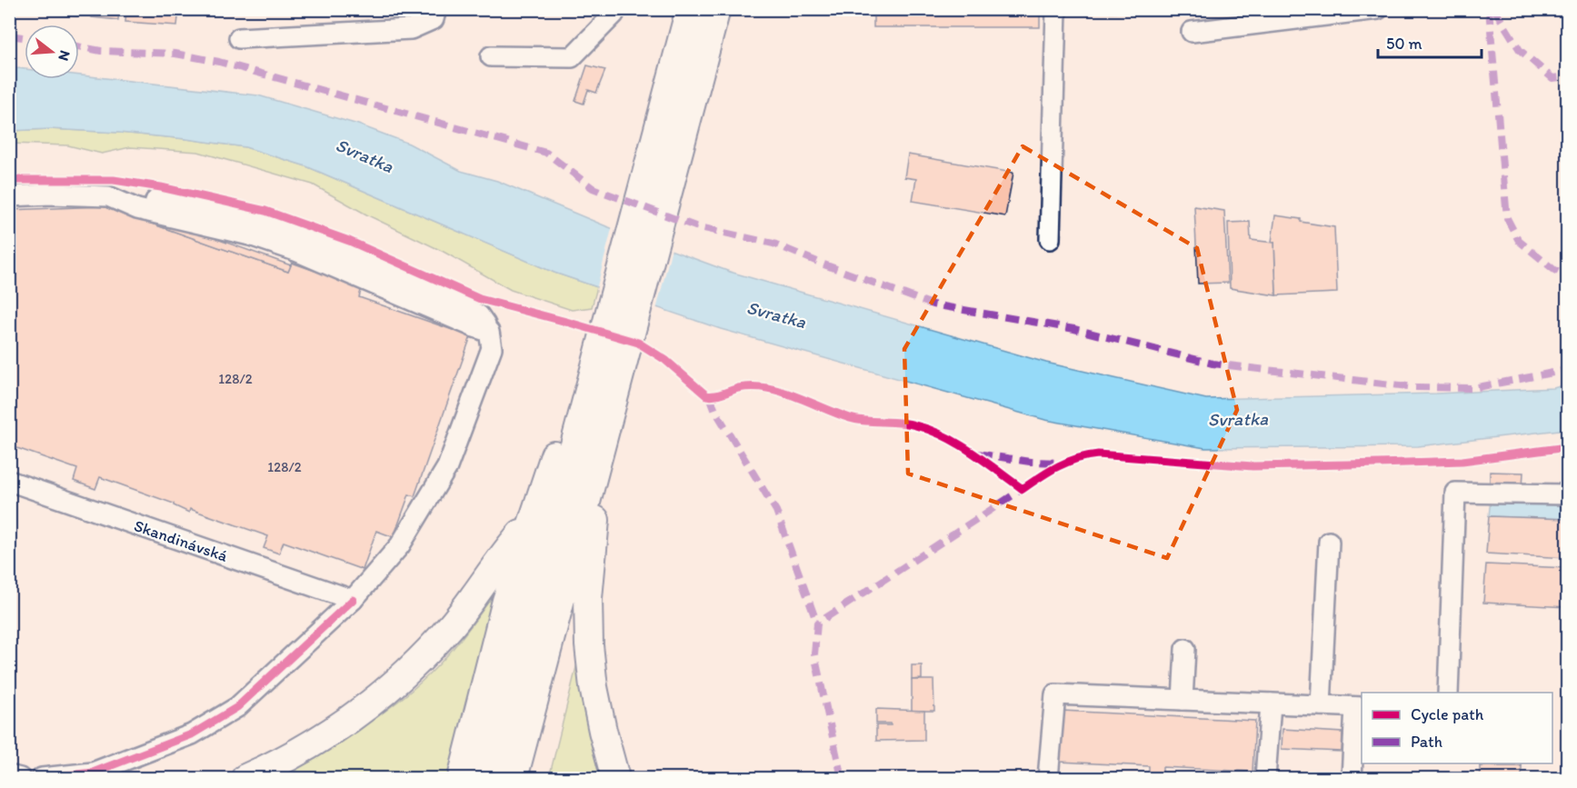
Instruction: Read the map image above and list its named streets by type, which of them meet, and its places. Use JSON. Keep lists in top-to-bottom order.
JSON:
{
  "streets": {
    "street": ["Skandinávská"]
  },
  "water": ["Svratka"],
  "house_numbers": ["128/2", "128/2"],
  "legend": ["Cycle path", "Path"],
  "scale_bar": "50 m",
  "north": "right"
}
